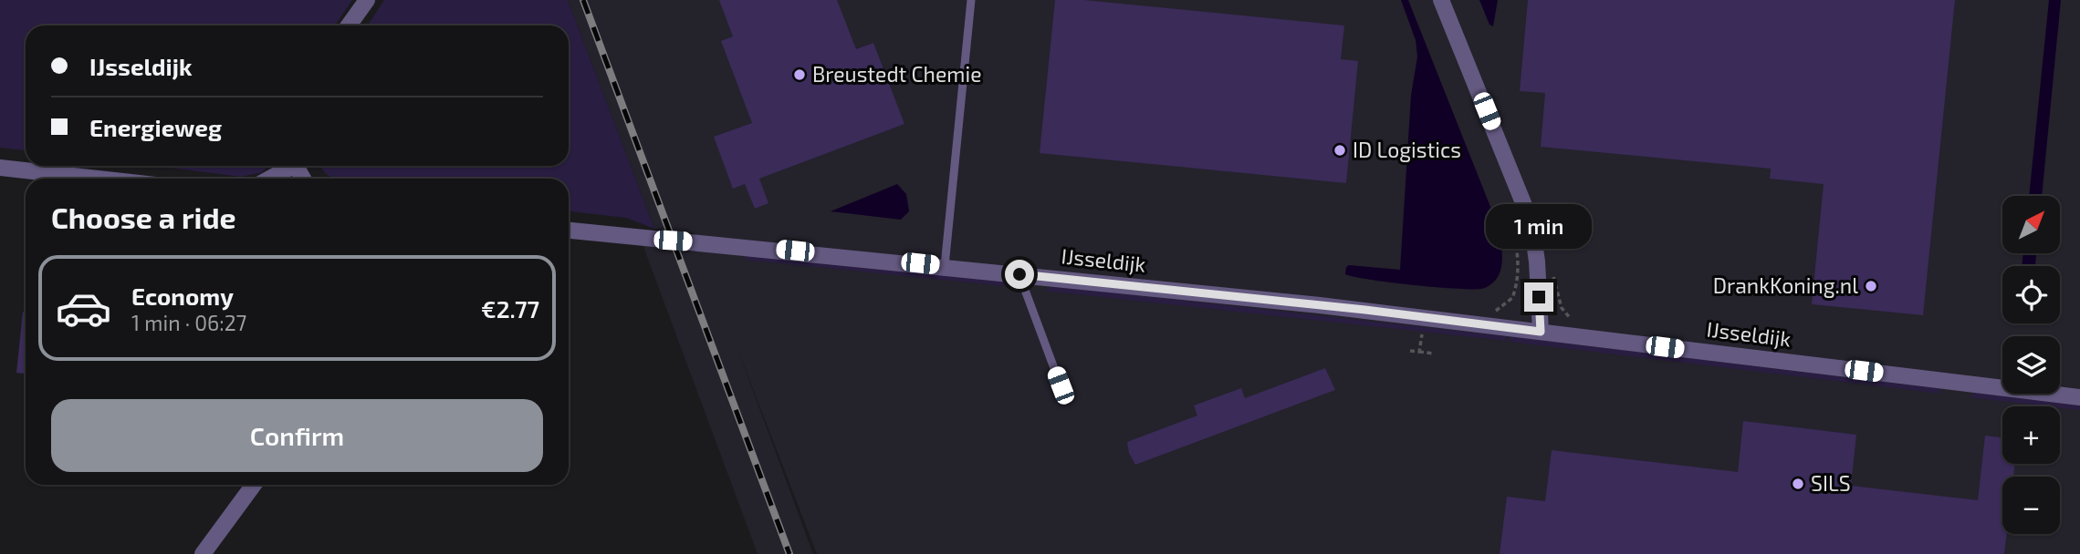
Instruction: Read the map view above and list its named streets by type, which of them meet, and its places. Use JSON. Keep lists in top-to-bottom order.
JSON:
{
  "streets": {
    "street": ["IJsseldijk"]
  },
  "places": [
    "Breustedt Chemie",
    "ID Logistics",
    "DrankKoning.nl",
    "SILS"
  ],
  "north": "top right",
  "page": {
    "banner": ["IJsseldijk", "Energieweg"],
    "heading": "Choose a ride",
    "map_buttons": ["+", "−"],
    "bubble": "1 min",
    "list": [
      {
        "name": "Economy",
        "note": "1 min · 06:27",
        "value": "€2.77"
      }
    ],
    "buttons": "Confirm"
  }
}
